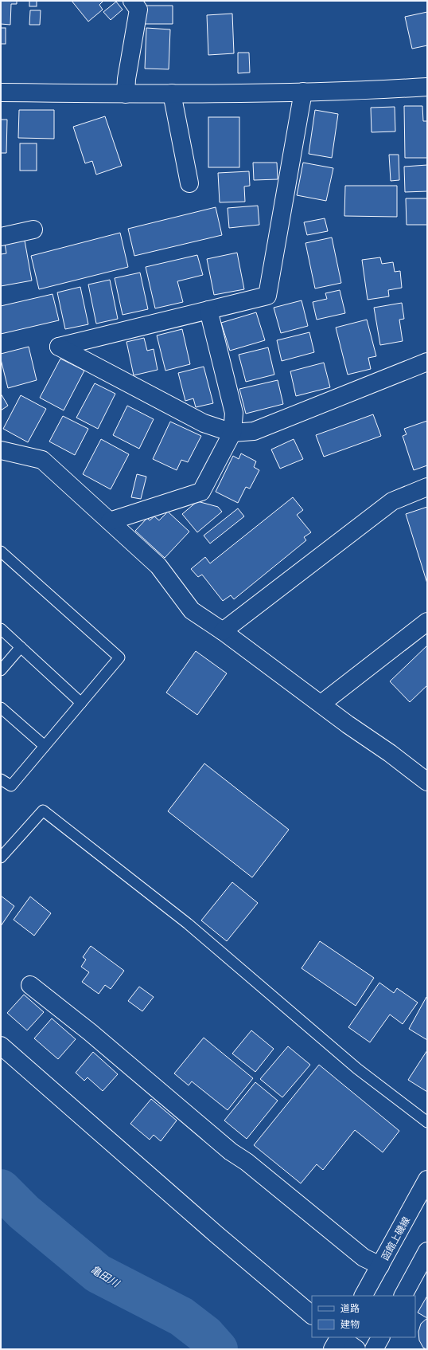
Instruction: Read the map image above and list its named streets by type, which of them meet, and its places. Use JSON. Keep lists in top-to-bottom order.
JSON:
{
  "streets": {
    "street": ["函館上磯線"]
  },
  "water": ["亀田川"],
  "legend": ["道路", "建物"]
}
